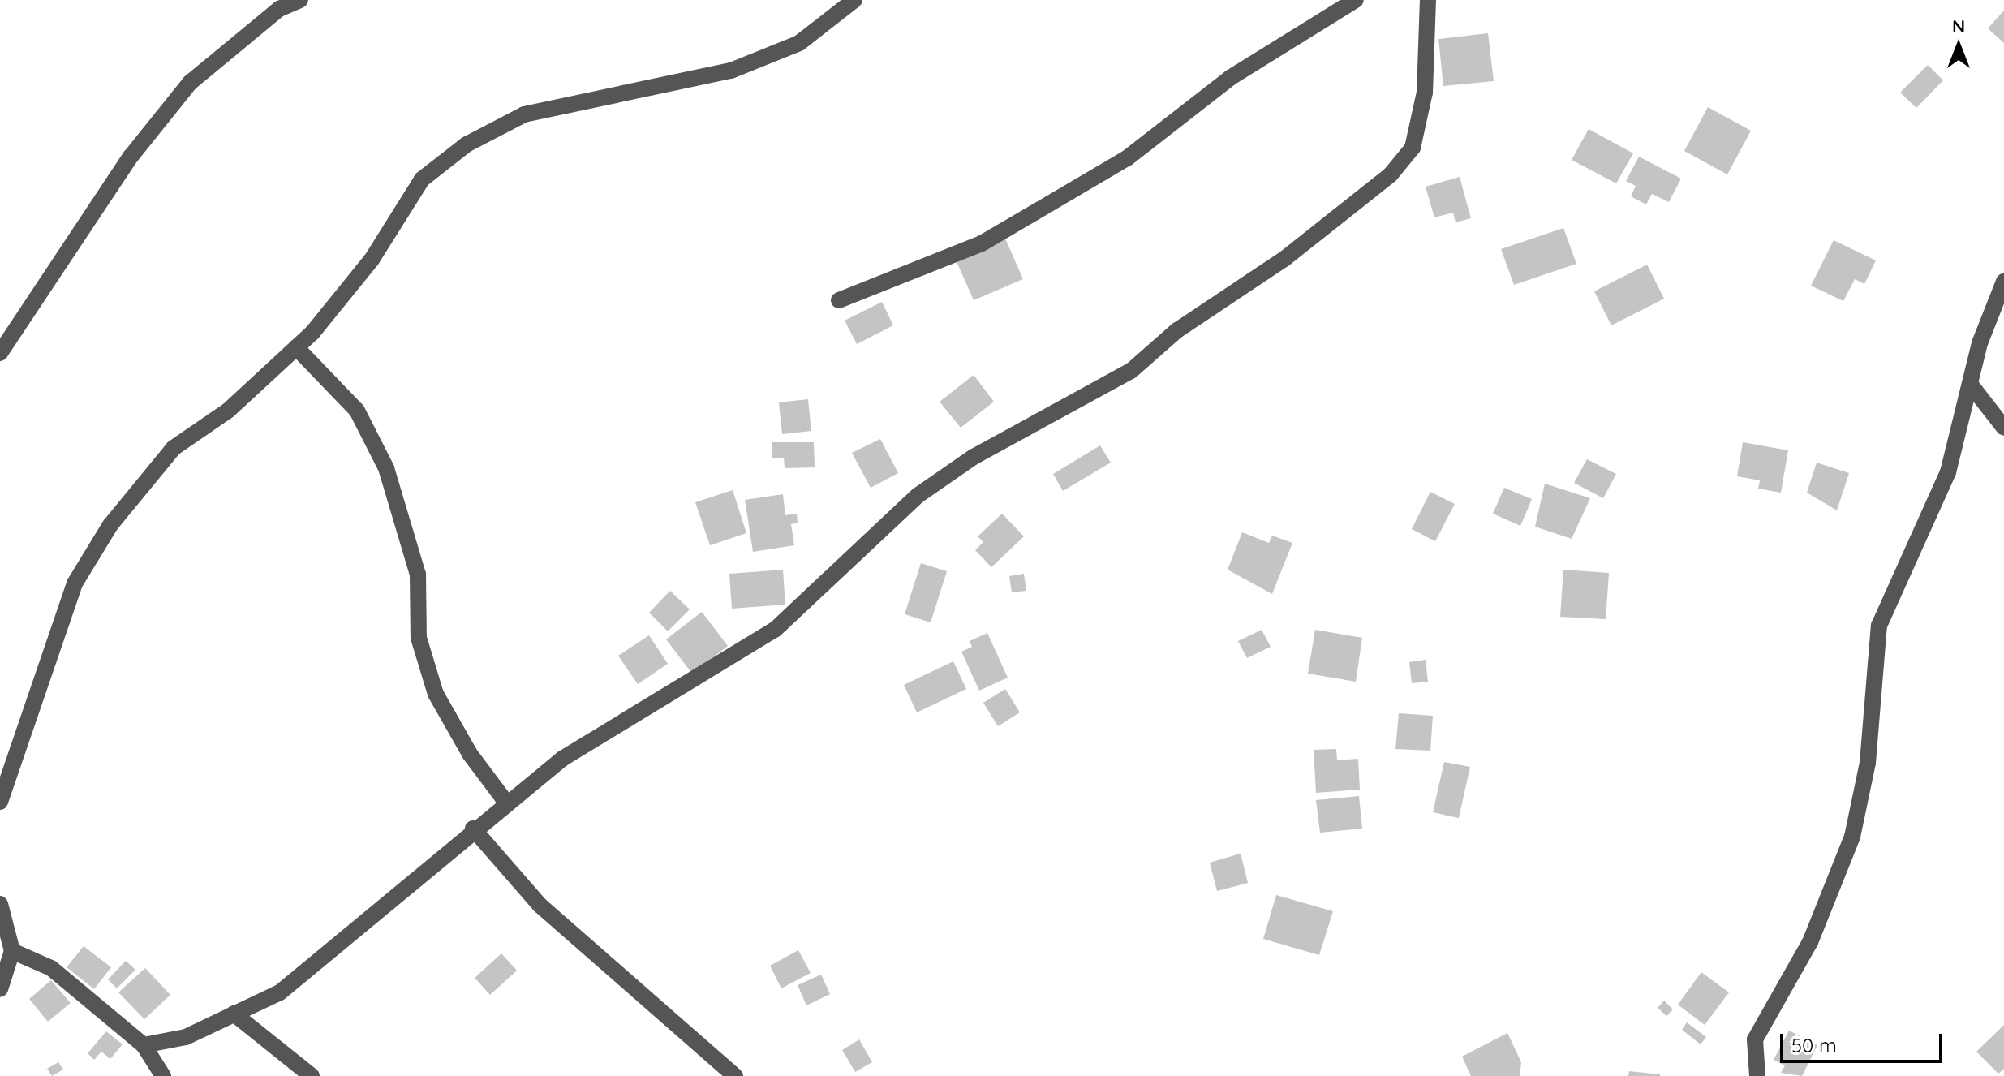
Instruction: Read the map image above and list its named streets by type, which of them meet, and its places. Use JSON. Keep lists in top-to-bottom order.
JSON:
{
  "scale_bar": "50 m",
  "north": "top"
}
